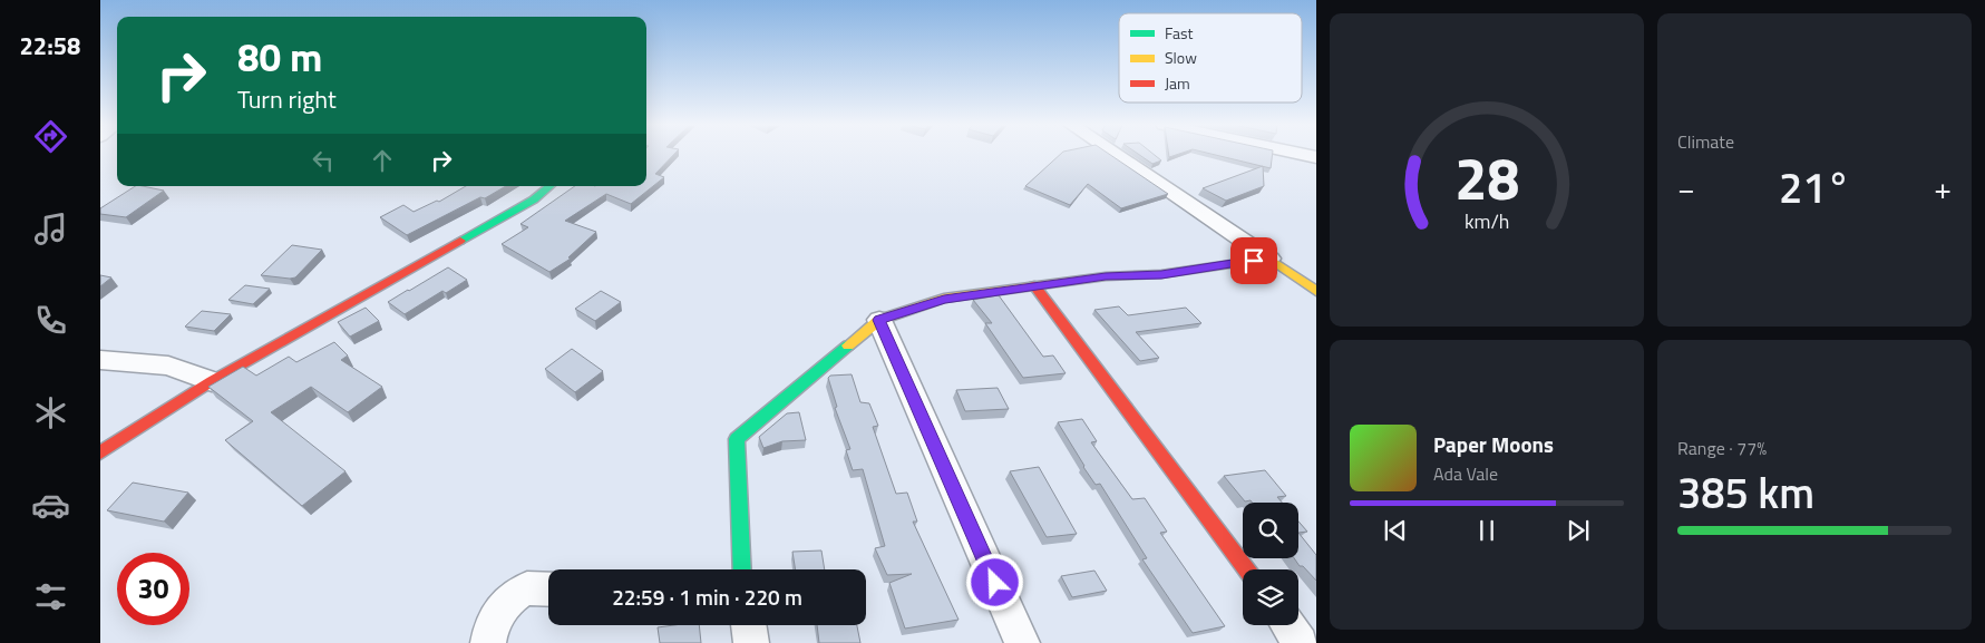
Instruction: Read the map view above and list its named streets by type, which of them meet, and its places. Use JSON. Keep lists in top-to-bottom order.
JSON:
{
  "legend": ["Fast", "Slow", "Jam"],
  "page": {
    "tabs": "22:58",
    "tile": [
      "Climate",
      ["Range · 77%", "385 km"]
    ],
    "turn": ["80 m", "Turn right"],
    "heat": ["−", "21°", "+"],
    "song": ["Paper Moons", "Ada Vale"],
    "limit": "30",
    "trip": "22:59 · 1 min · 220 m",
    "gauge": ["28", "km/h"]
  }
}
